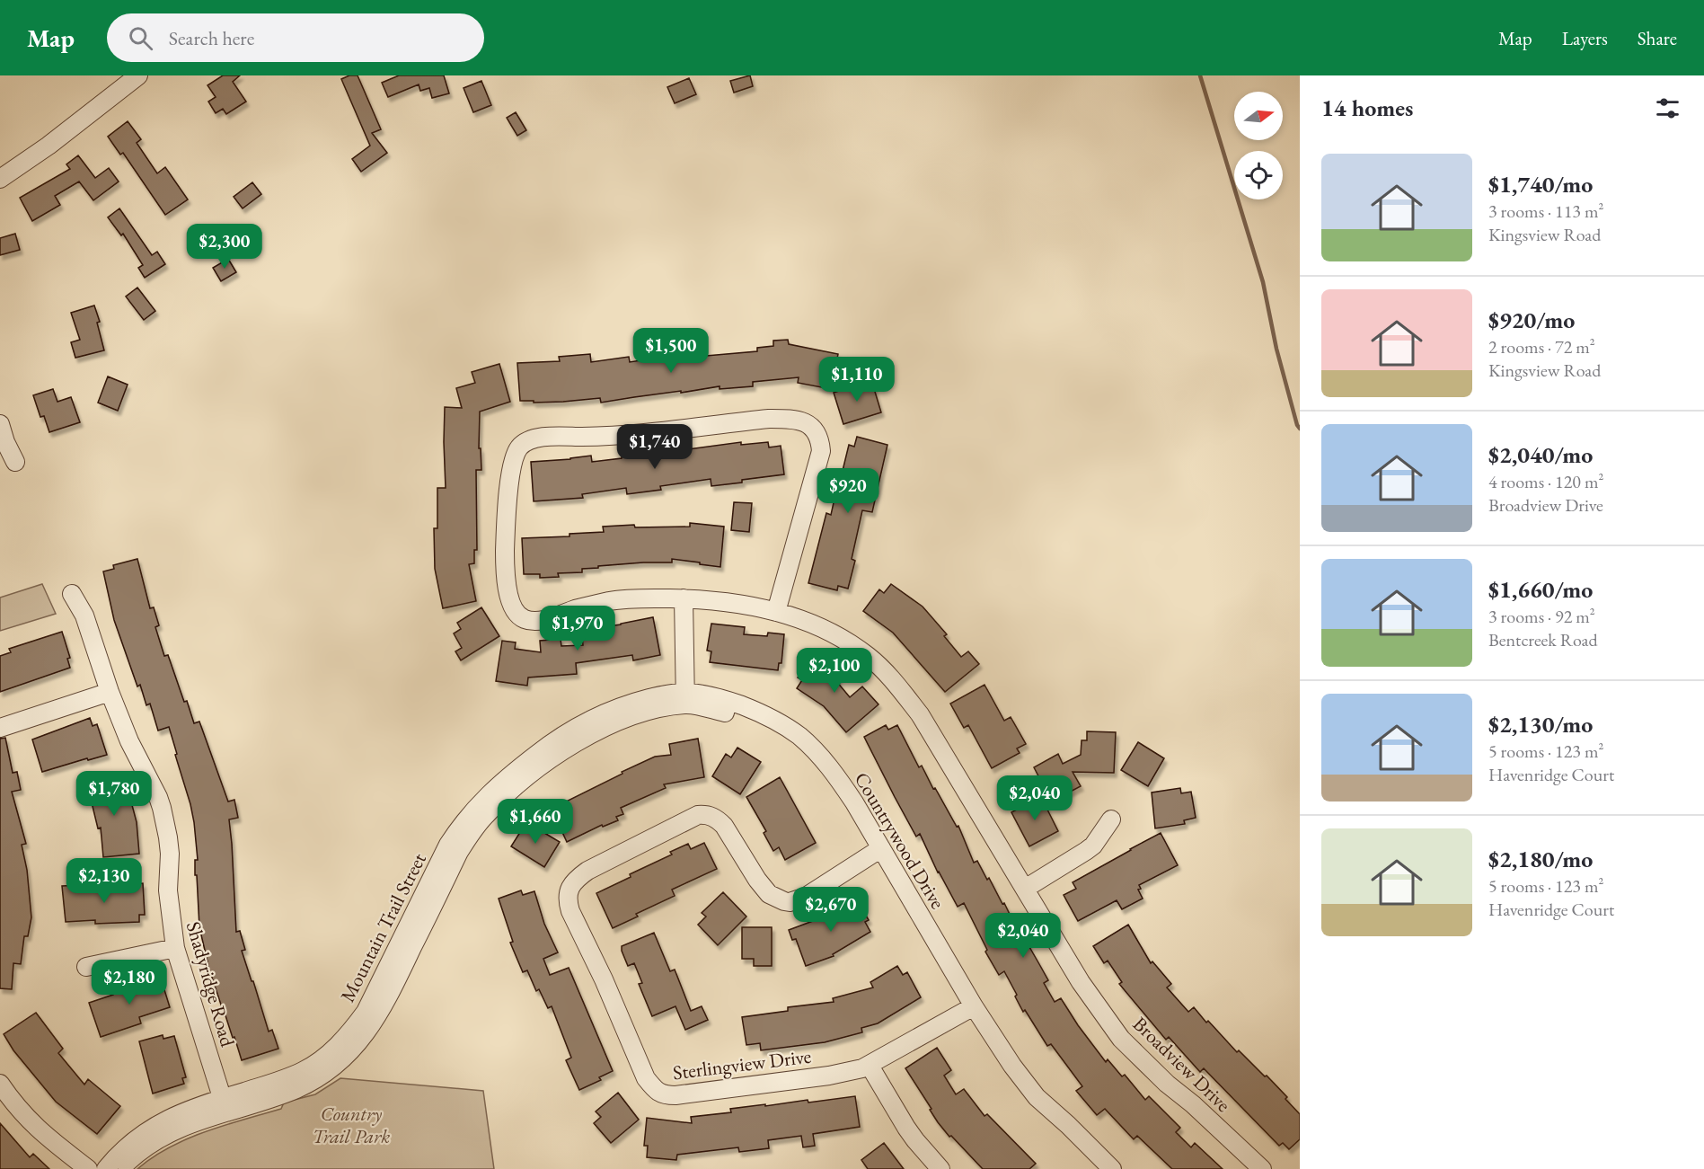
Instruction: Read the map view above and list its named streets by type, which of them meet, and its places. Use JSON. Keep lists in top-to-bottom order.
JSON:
{
  "streets": {
    "street": [
      "Countrywood Drive",
      "Mountain Trail Street",
      "Shadyridge Road",
      "Sterlingview Drive",
      "Broadview Drive"
    ]
  },
  "crossings": [
    ["Countrywood Drive", "Mountain Trail Street"],
    ["Countrywood Drive", "Sterlingview Drive"],
    ["Mountain Trail Street", "Shadyridge Road"]
  ],
  "parks": ["Country Trail Park"],
  "north": "right",
  "page": {
    "header": "Map",
    "search": "Search here",
    "nav": ["Map", "Layers", "Share"],
    "heading": "14 homes",
    "list": [
      {
        "name": "$1,740/mo",
        "note": "3 rooms · 113 m² · Kingsview Road"
      },
      {
        "name": "$920/mo",
        "note": "2 rooms · 72 m² · Kingsview Road"
      },
      {
        "name": "$2,040/mo",
        "note": "4 rooms · 120 m² · Broadview Drive"
      },
      {
        "name": "$1,660/mo",
        "note": "3 rooms · 92 m² · Bentcreek Road"
      },
      {
        "name": "$2,130/mo",
        "note": "5 rooms · 123 m² · Havenridge Court"
      },
      {
        "name": "$2,180/mo",
        "note": "5 rooms · 123 m² · Havenridge Court"
      }
    ],
    "price": [
      "$2,300",
      "$1,500",
      "$1,110",
      "$1,740",
      "$920",
      "$1,970",
      "$2,100",
      "$1,780",
      "$2,040",
      "$1,660",
      "$2,130",
      "$2,670",
      "$2,040",
      "$2,180"
    ]
  }
}
